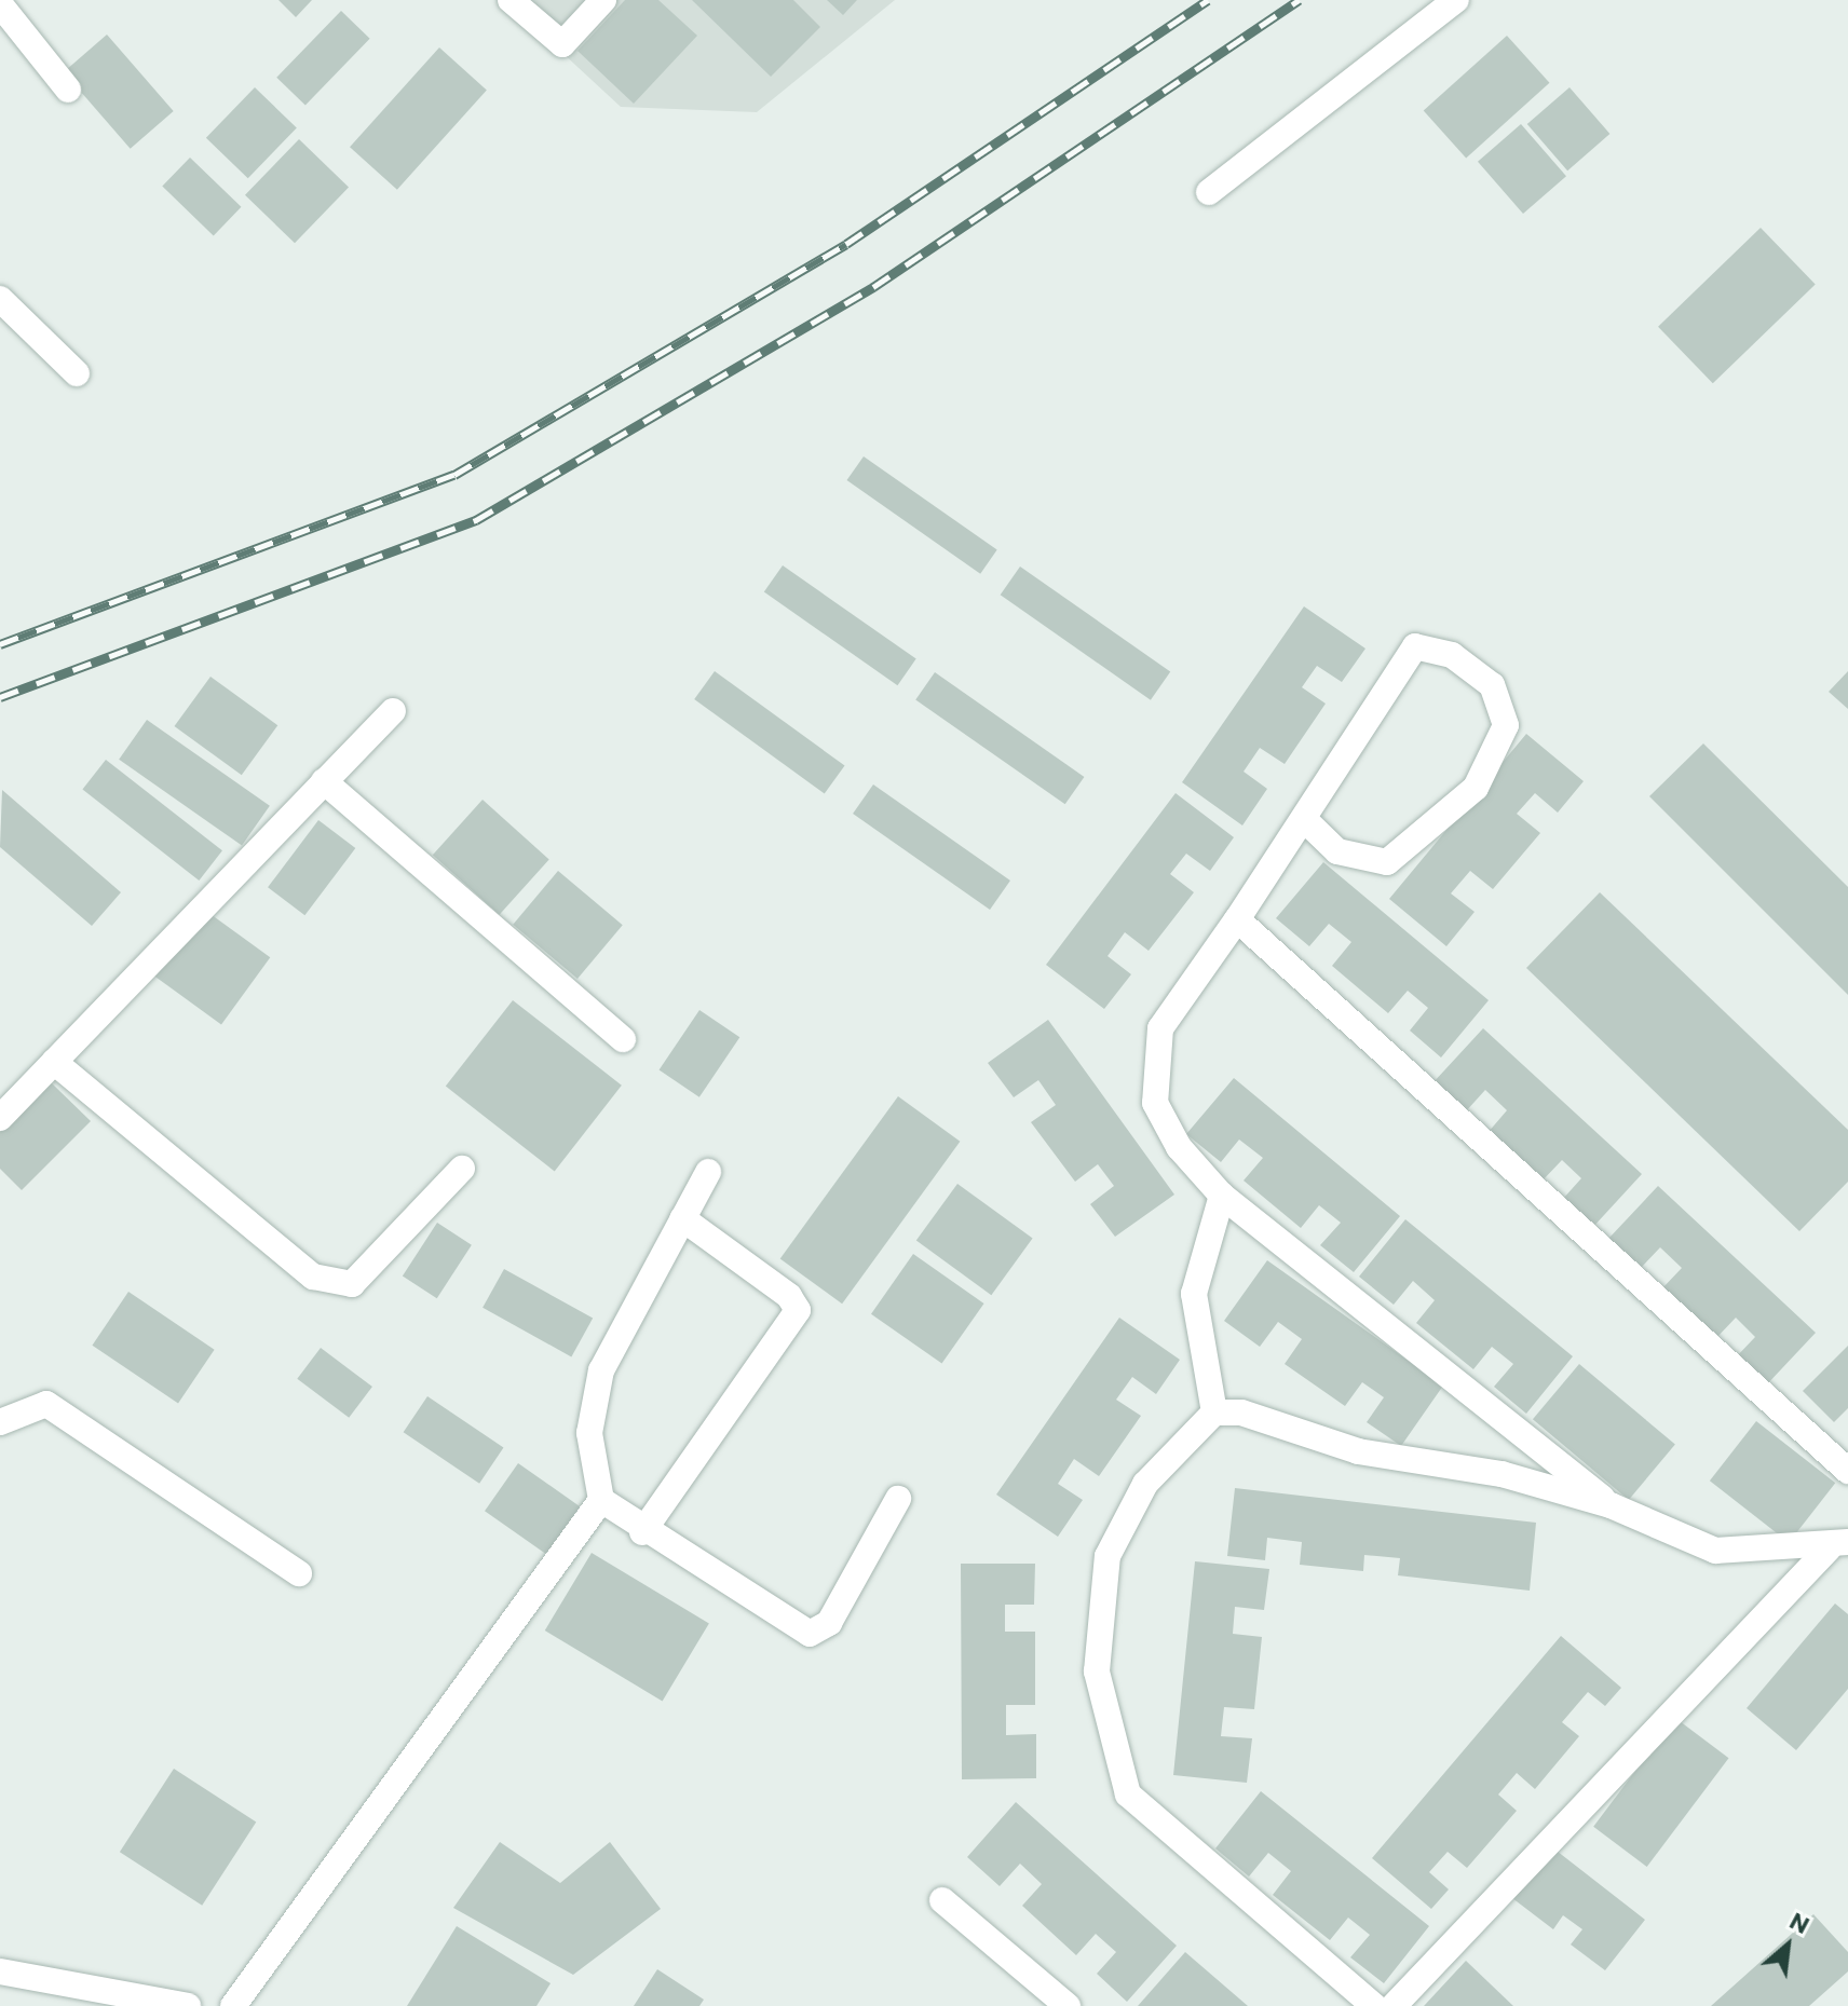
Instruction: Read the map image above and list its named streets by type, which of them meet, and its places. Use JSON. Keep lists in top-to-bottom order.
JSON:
{
  "north": "top right"
}
